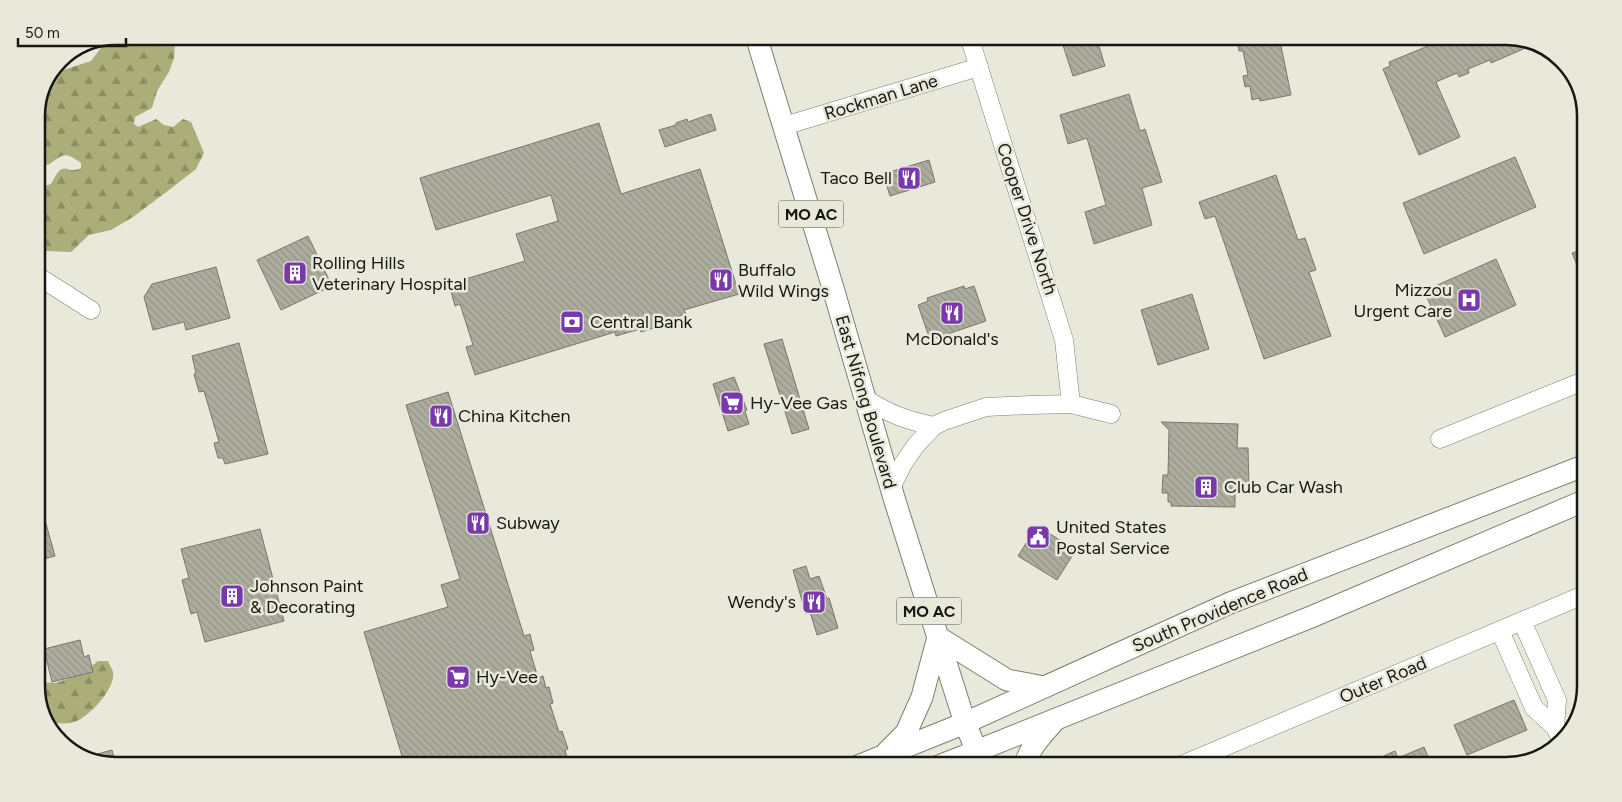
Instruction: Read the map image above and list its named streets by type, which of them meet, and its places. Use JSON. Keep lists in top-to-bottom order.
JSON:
{
  "streets": {
    "main road": ["MO AC", "East Nifong Boulevard", "South Providence Road"],
    "street": ["Rockman Lane", "Cooper Drive North", "Outer Road"]
  },
  "crossings": [
    ["Rockman Lane", "Cooper Drive North"],
    ["Rockman Lane", "East Nifong Boulevard"],
    ["East Nifong Boulevard", "South Providence Road"]
  ],
  "places": {
    "restaurant": [
      "Taco Bell",
      "Buffalo Wild Wings",
      "McDonald's",
      "China Kitchen",
      "Subway",
      "Wendy's"
    ],
    "building": ["Rolling Hills Veterinary Hospital", "Club Car Wash", "Johnson Paint & Decorating"],
    "hospital": ["Mizzou Urgent Care"],
    "bank": ["Central Bank"],
    "supermarket": ["Hy-Vee Gas", "Hy-Vee"],
    "public building": ["United States Postal Service"]
  },
  "scale_bar": "50 m"
}
